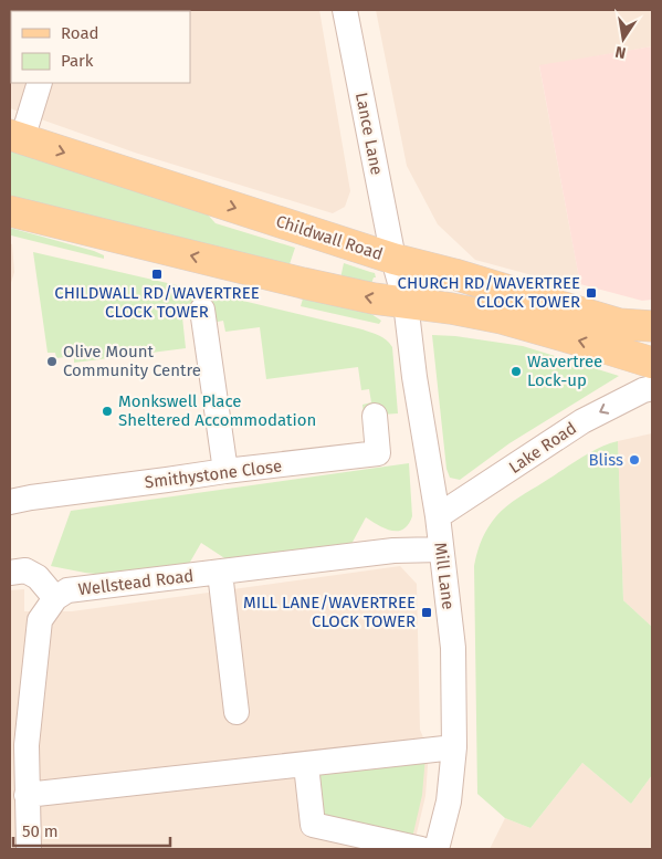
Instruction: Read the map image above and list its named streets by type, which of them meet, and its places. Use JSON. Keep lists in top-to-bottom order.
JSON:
{
  "streets": {
    "main road": ["Childwall Road"],
    "street": [
      "Lance Lane",
      "Lake Road",
      "Smithystone Close",
      "Mill Lane",
      "Wellstead Road"
    ]
  },
  "crossings": [
    ["Lance Lane", "Childwall Road"],
    ["Lance Lane", "Mill Lane"],
    ["Lake Road", "Mill Lane"],
    ["Mill Lane", "Wellstead Road"]
  ],
  "one_way": ["Lake Road"],
  "places": {
    "transit": ["CHILDWALL RD/WAVERTREE CLOCK TOWER", "CHURCH RD/WAVERTREE CLOCK TOWER", "MILL LANE/WAVERTREE CLOCK TOWER"],
    "other": [
      "Olive Mount Community Centre",
      "Wavertree Lock-up",
      "Monkswell Place Sheltered Accommodation",
      "Bliss"
    ]
  },
  "legend": ["Road", "Park"],
  "scale_bar": "50 m",
  "north": "bottom"
}
